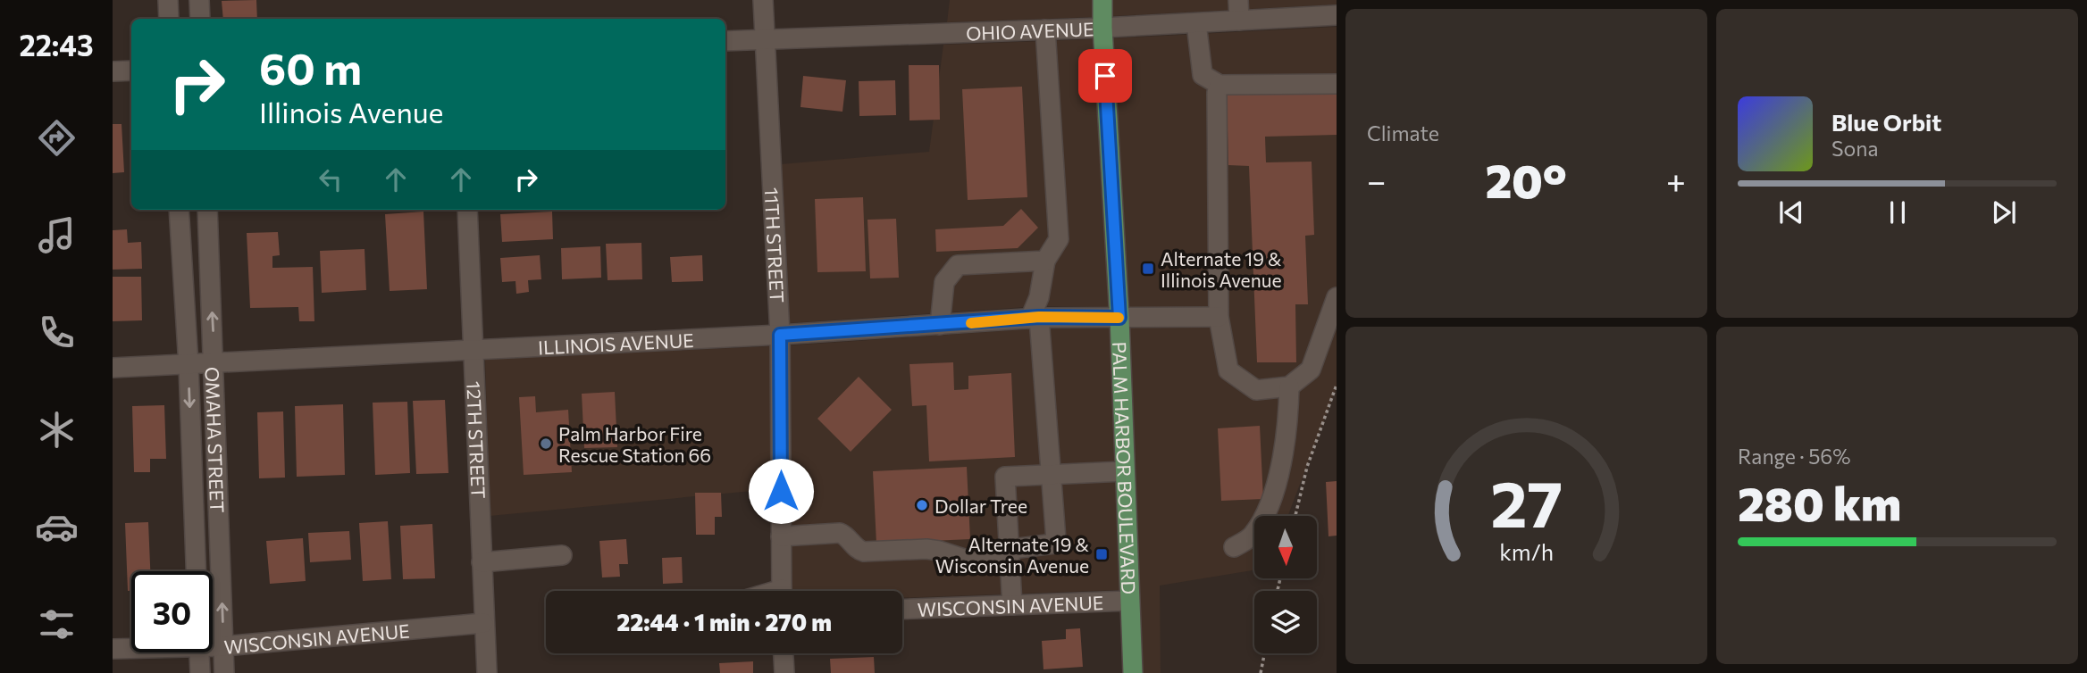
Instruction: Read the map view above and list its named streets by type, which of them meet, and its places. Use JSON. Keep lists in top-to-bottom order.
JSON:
{
  "streets": {
    "main road": ["PALM HARBOR BOULEVARD"],
    "street": [
      "OHIO AVENUE",
      "11TH STREET",
      "ILLINOIS AVENUE",
      "OMAHA STREET",
      "12TH STREET",
      "WISCONSIN AVENUE"
    ]
  },
  "crossings": [
    ["OHIO AVENUE", "11TH STREET"],
    ["OHIO AVENUE", "PALM HARBOR BOULEVARD"],
    ["11TH STREET", "ILLINOIS AVENUE"],
    ["ILLINOIS AVENUE", "OMAHA STREET"],
    ["ILLINOIS AVENUE", "12TH STREET"],
    ["ILLINOIS AVENUE", "PALM HARBOR BOULEVARD"],
    ["OMAHA STREET", "WISCONSIN AVENUE"],
    ["12TH STREET", "WISCONSIN AVENUE"],
    ["PALM HARBOR BOULEVARD", "WISCONSIN AVENUE"]
  ],
  "places": {
    "transit": ["Alternate 19 & Illinois Avenue", "Alternate 19 & Wisconsin Avenue"],
    "other": ["Palm Harbor Fire Rescue Station 66", "Dollar Tree"]
  },
  "north": "bottom",
  "page": {
    "tabs": "22:43",
    "tile": [
      "Climate",
      ["Range · 56%", "280 km"]
    ],
    "turn": ["60 m", "Illinois Avenue"],
    "song": ["Blue Orbit", "Sona"],
    "heat": ["−", "20°", "+"],
    "limit": "30",
    "trip": "22:44 · 1 min · 270 m",
    "gauge": ["27", "km/h"]
  }
}
